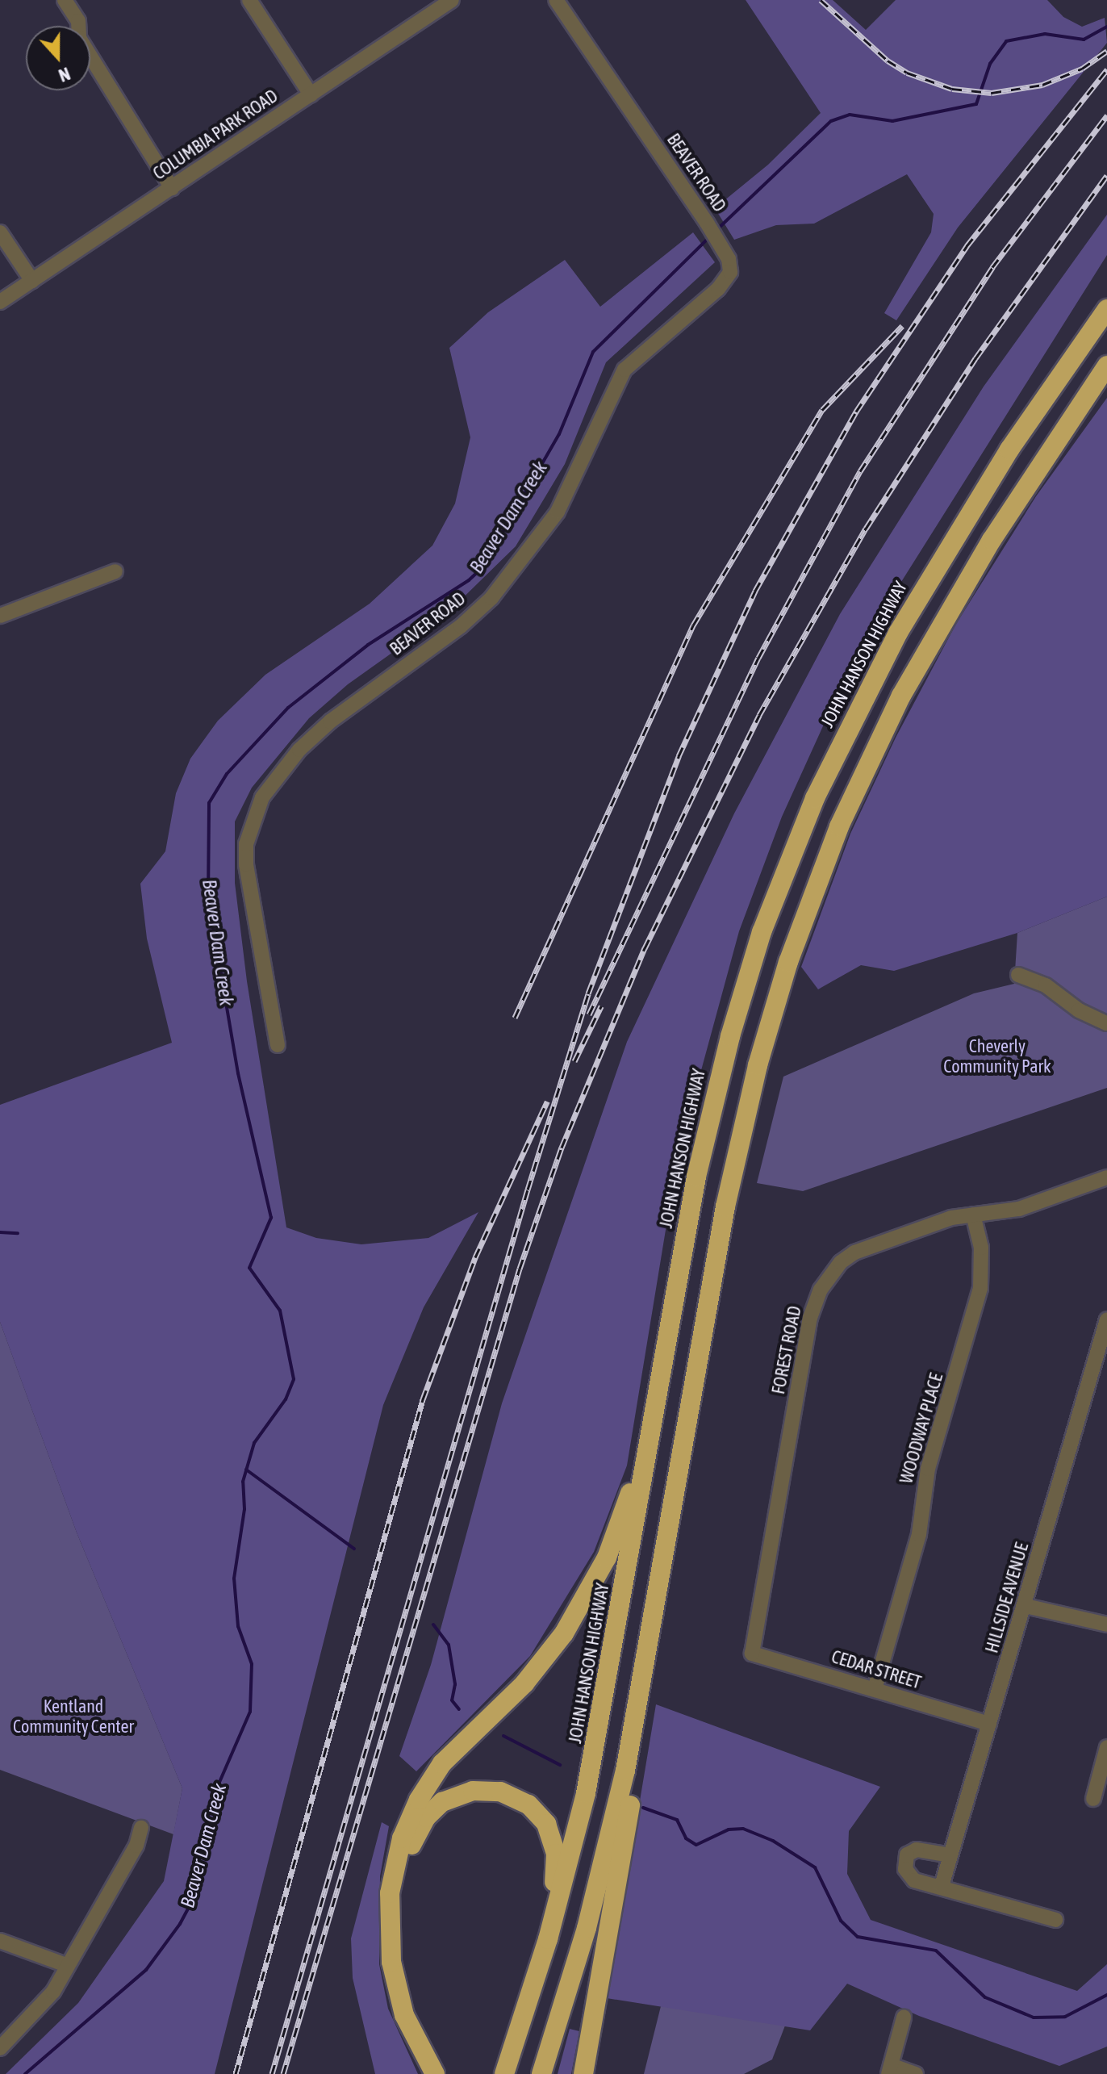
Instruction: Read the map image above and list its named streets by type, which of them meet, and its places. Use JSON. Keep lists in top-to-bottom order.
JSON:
{
  "streets": {
    "highway": ["JOHN HANSON HIGHWAY"],
    "street": [
      "COLUMBIA PARK ROAD",
      "BEAVER ROAD",
      "FOREST ROAD",
      "WOODWAY PLACE",
      "HILLSIDE AVENUE",
      "CEDAR STREET"
    ]
  },
  "crossings": [
    ["FOREST ROAD", "WOODWAY PLACE"],
    ["FOREST ROAD", "CEDAR STREET"],
    ["WOODWAY PLACE", "CEDAR STREET"],
    ["HILLSIDE AVENUE", "CEDAR STREET"]
  ],
  "water": ["Beaver Dam Creek"],
  "parks": ["Cheverly Community Park", "Kentland Community Center"],
  "north": "bottom"
}
